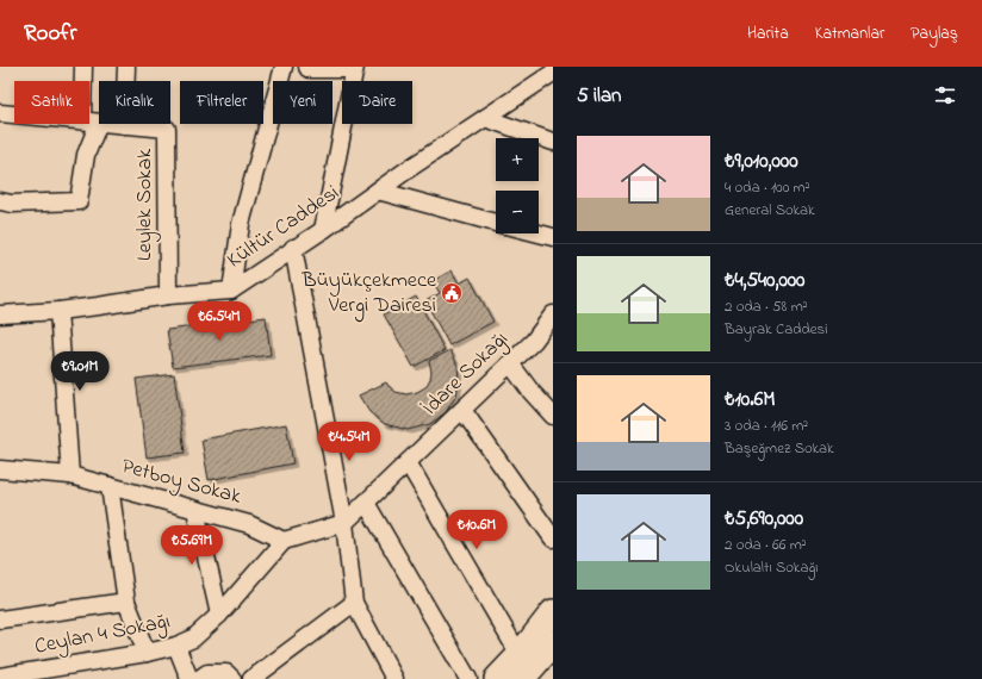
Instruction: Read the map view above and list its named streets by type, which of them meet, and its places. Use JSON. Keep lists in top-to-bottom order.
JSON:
{
  "streets": {
    "street": [
      "Leylek Sokak",
      "Kültür Caddesi",
      "İdare Sokağı",
      "Petboy Sokak",
      "Ceylan 4 Sokağı"
    ]
  },
  "crossings": [
    ["Leylek Sokak", "Kültür Caddesi"],
    ["Petboy Sokak", "Ceylan 4 Sokağı"]
  ],
  "places": {
    "public building": ["Büyükçekmece Vergi Dairesi"]
  },
  "page": {
    "header": "Roofr",
    "nav": ["Harita", "Katmanlar", "Paylaş"],
    "heading": "5 ilan",
    "chip": [
      "Satılık",
      "Kiralık",
      "Filtreler",
      "Yeni",
      "Daire"
    ],
    "list": [
      {
        "name": "₺9,010,000",
        "note": "4 oda · 100 m² · General Sokak"
      },
      {
        "name": "₺4,540,000",
        "note": "2 oda · 58 m² · Bayrak Caddesi"
      },
      {
        "name": "₺10.6M",
        "note": "3 oda · 116 m² · Başeğmez Sokak"
      },
      {
        "name": "₺5,690,000",
        "note": "2 oda · 66 m² · Okulaltı Sokağı"
      }
    ],
    "map_buttons": ["+", "−"],
    "price": [
      "₺6.54M",
      "₺9.01M",
      "₺4.54M",
      "₺10.6M",
      "₺5.69M"
    ]
  }
}
